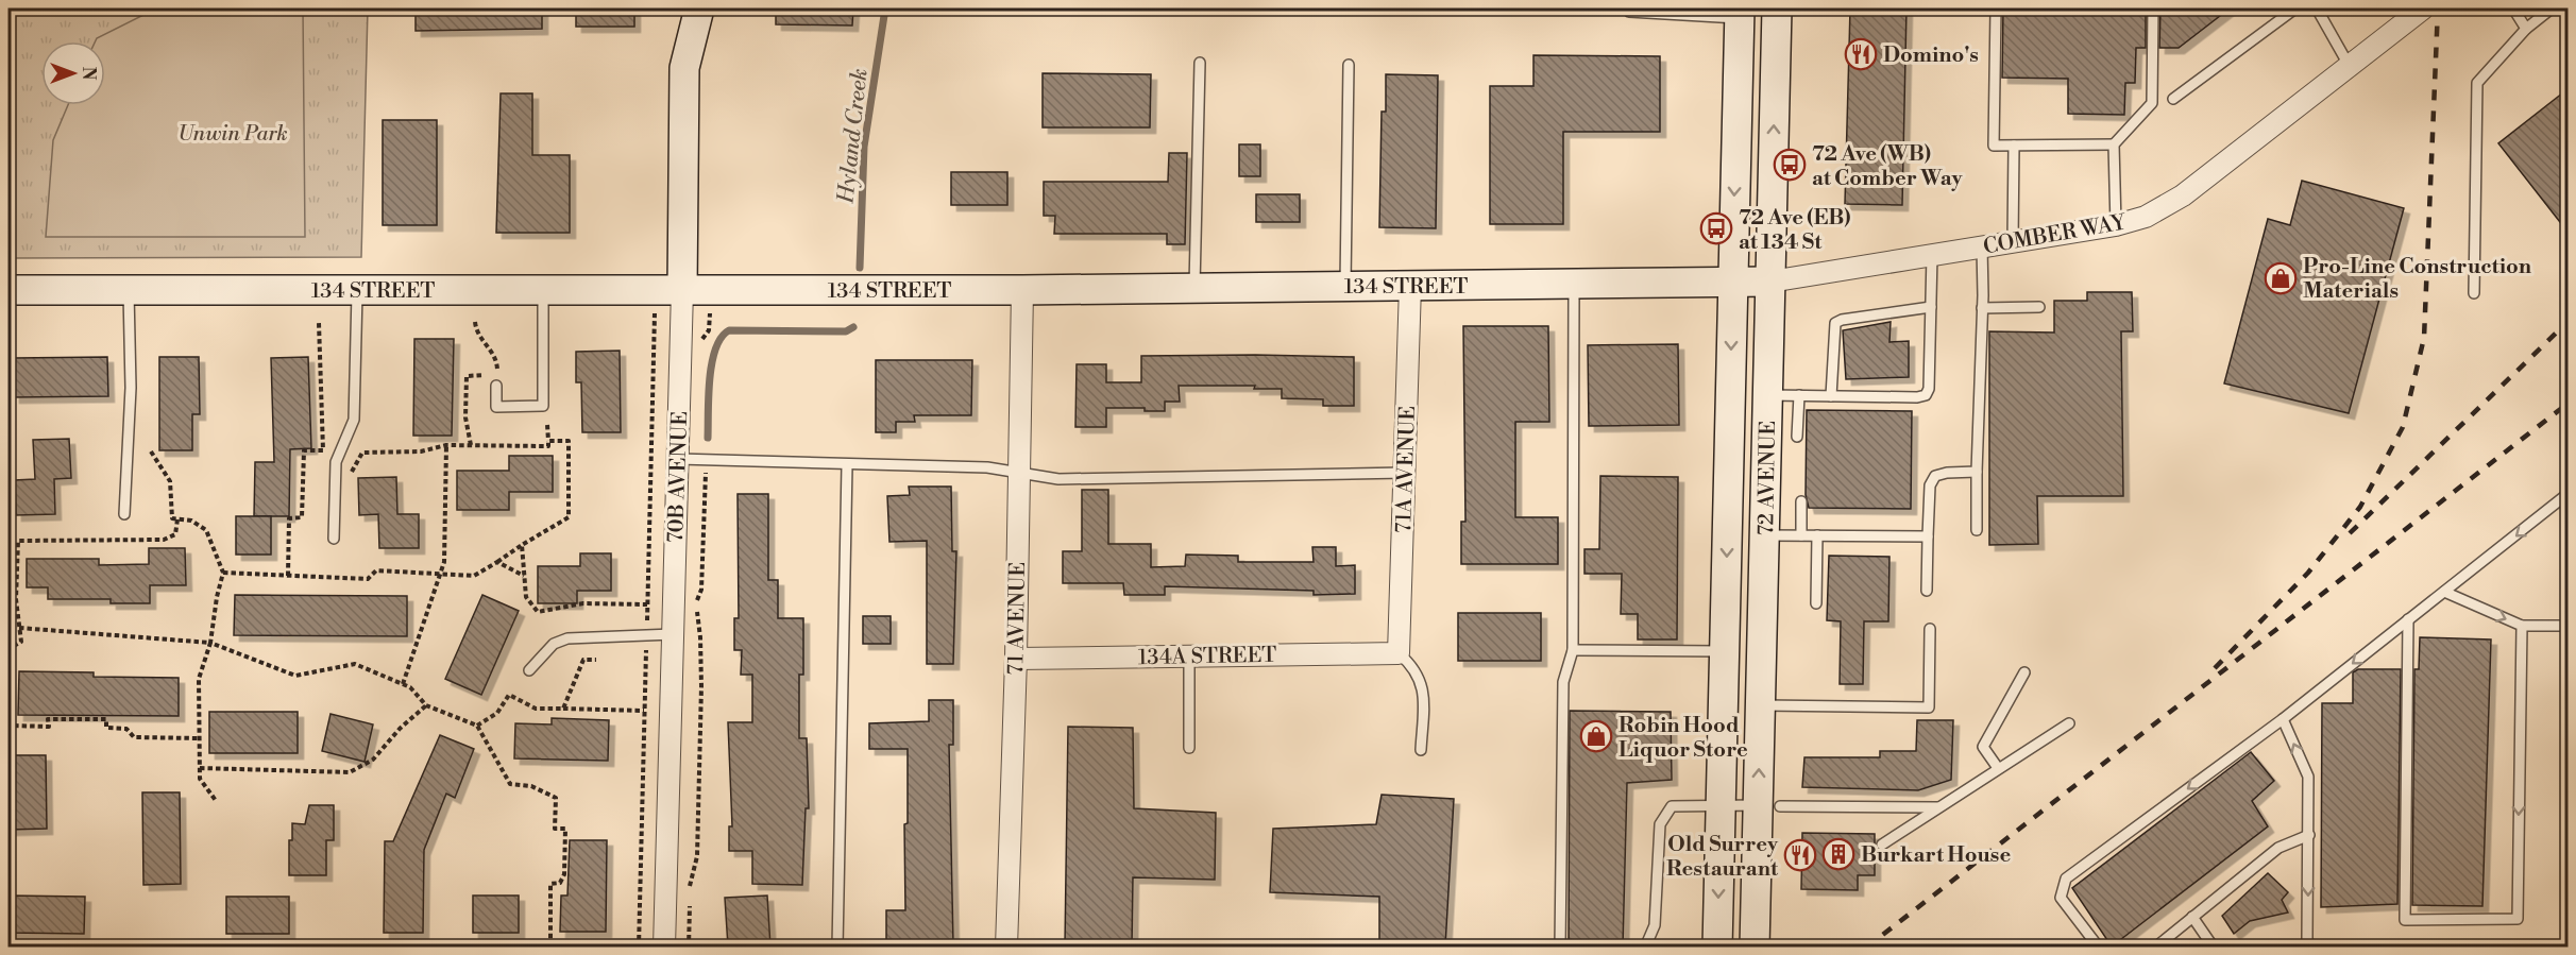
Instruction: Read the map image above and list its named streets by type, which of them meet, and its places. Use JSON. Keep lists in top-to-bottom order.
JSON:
{
  "streets": {
    "street": [
      "COMBER WAY",
      "134 STREET",
      "71A AVENUE",
      "70B AVENUE",
      "72 AVENUE",
      "71 AVENUE",
      "134A STREET"
    ]
  },
  "crossings": [
    ["COMBER WAY", "134 STREET"],
    ["COMBER WAY", "72 AVENUE"],
    ["134 STREET", "71A AVENUE"],
    ["134 STREET", "70B AVENUE"],
    ["134 STREET", "72 AVENUE"],
    ["134 STREET", "71 AVENUE"],
    ["71A AVENUE", "134A STREET"],
    ["71 AVENUE", "134A STREET"]
  ],
  "water": ["Hyland Creek"],
  "parks": ["Unwin Park"],
  "places": {
    "restaurant": ["Domino's", "Old Surrey Restaurant"],
    "bus stop": ["72 Ave (WB) at Comber Way", "72 Ave (EB) at 134 St"],
    "shop": ["Pro-Line Construction Materials", "Robin Hood Liquor Store"],
    "building": ["Burkart House"]
  },
  "north": "right"
}
